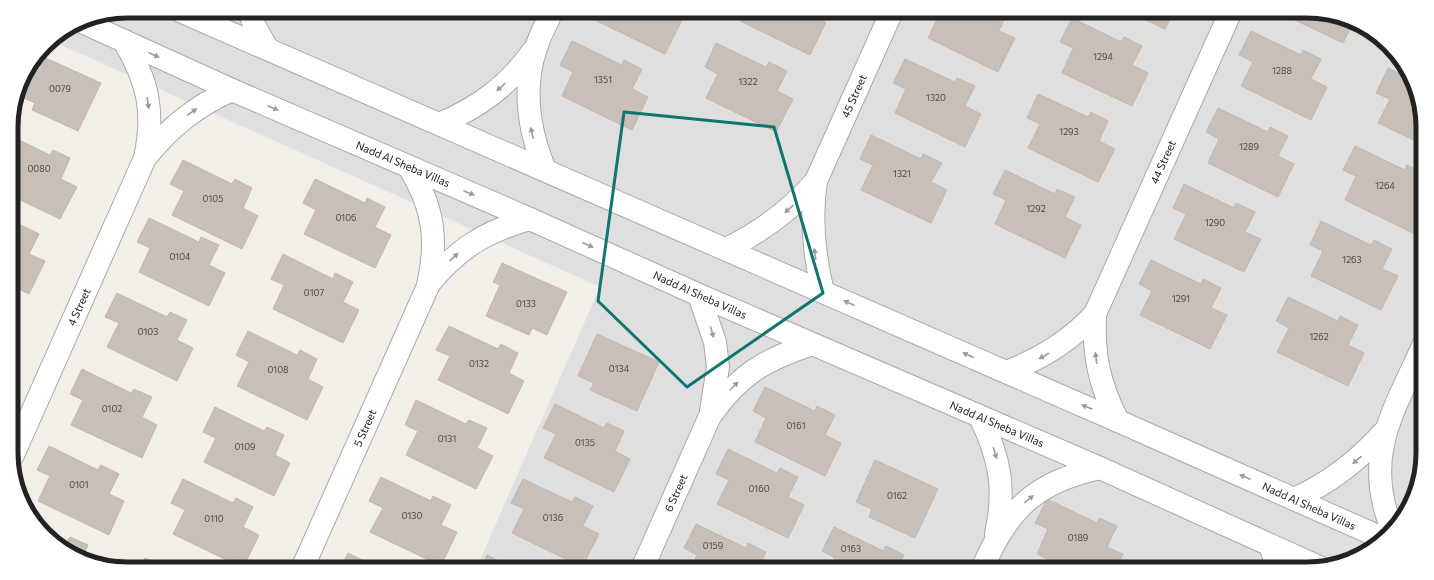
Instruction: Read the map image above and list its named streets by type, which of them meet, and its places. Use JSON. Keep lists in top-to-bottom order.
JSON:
{
  "streets": {
    "street": [
      "45 Street",
      "44 Street",
      "Nadd Al Sheba Villas",
      "4 Street",
      "5 Street",
      "6 Street"
    ]
  },
  "house_numbers": [
    "1294",
    "1288",
    "1351",
    "1322",
    "0079",
    "1320",
    "1293",
    "1289",
    "0080",
    "1321",
    "1264",
    "0105",
    "1292",
    "0106",
    "1290",
    "0104",
    "1263",
    "0107",
    "1291",
    "0133",
    "0103",
    "1262",
    "0132",
    "0134",
    "0108",
    "0102",
    "0161",
    "0131",
    "0135",
    "0109",
    "0101",
    "0160",
    "0162",
    "0130",
    "0136",
    "0110",
    "0189",
    "0159",
    "0163"
  ]
}
